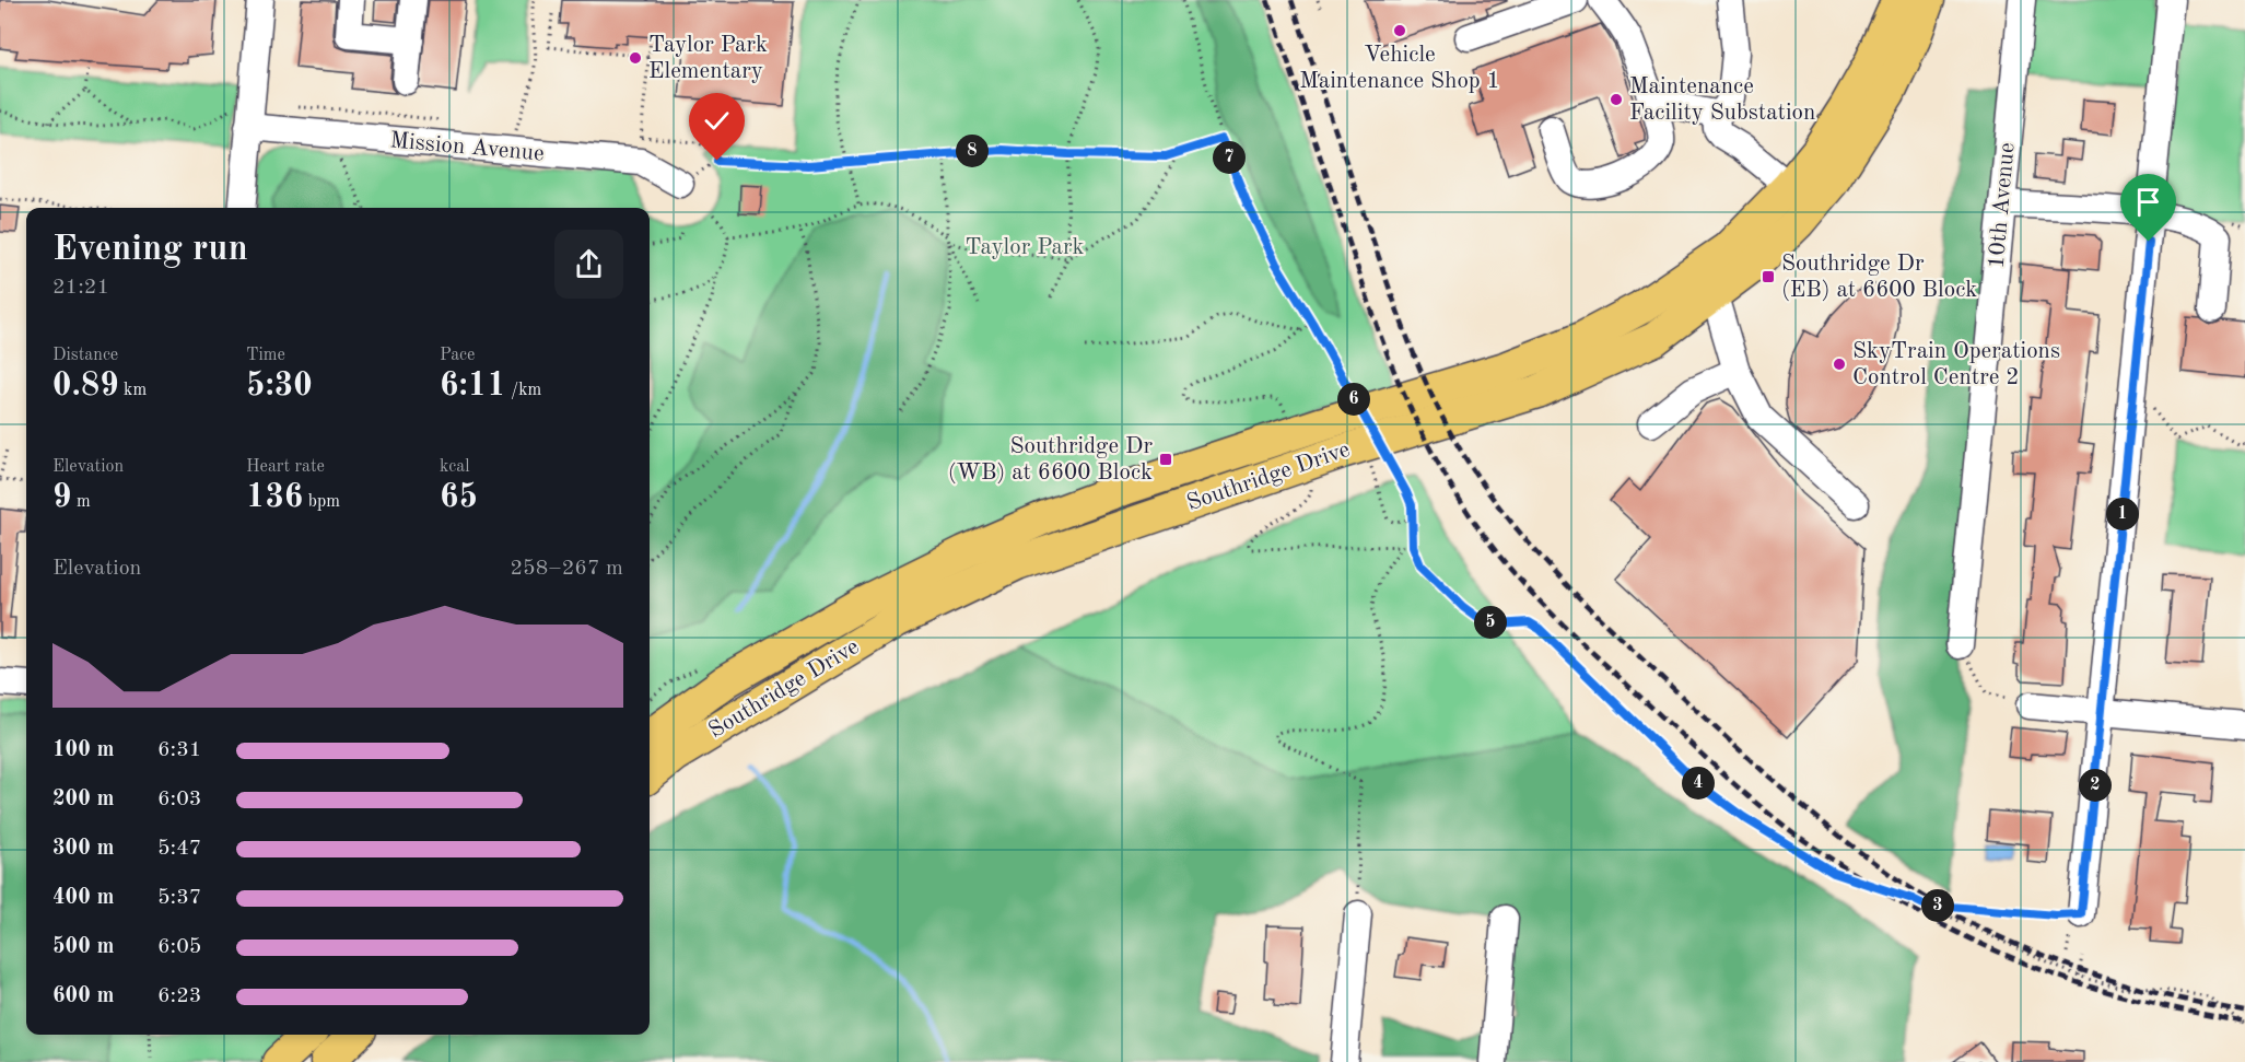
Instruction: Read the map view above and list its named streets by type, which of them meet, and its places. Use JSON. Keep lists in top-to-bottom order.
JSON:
{
  "streets": {
    "main road": ["Southridge Drive"],
    "street": ["Mission Avenue", "10th Avenue"]
  },
  "parks": ["Taylor Park"],
  "places": {
    "other": [
      "Vehicle Maintenance Shop 1",
      "Taylor Park Elementary",
      "Maintenance Facility Substation",
      "SkyTrain Operations Control Centre 2"
    ],
    "transit": ["Southridge Dr (EB) at 6600 Block", "Southridge Dr (WB) at 6600 Block"]
  },
  "page": {
    "pins": [
      "8",
      "7",
      "6",
      "1",
      "5",
      "4",
      "2",
      "3"
    ],
    "heading": ["Evening run", "21:21"],
    "stats": [
      ["Distance", "0.89 km"],
      ["Time", "5:30"],
      ["Pace", "6:11 /km"],
      ["Elevation", "9 m"],
      ["Heart rate", "136 bpm"],
      ["kcal", "65"]
    ],
    "chart": ["Elevation", "258–267 m"],
    "list": [
      {
        "name": "100 m",
        "note": "6:31"
      },
      {
        "name": "200 m",
        "note": "6:03"
      },
      {
        "name": "300 m",
        "note": "5:47"
      },
      {
        "name": "400 m",
        "note": "5:37"
      },
      {
        "name": "500 m",
        "note": "6:05"
      },
      {
        "name": "600 m",
        "note": "6:23"
      }
    ]
  }
}
